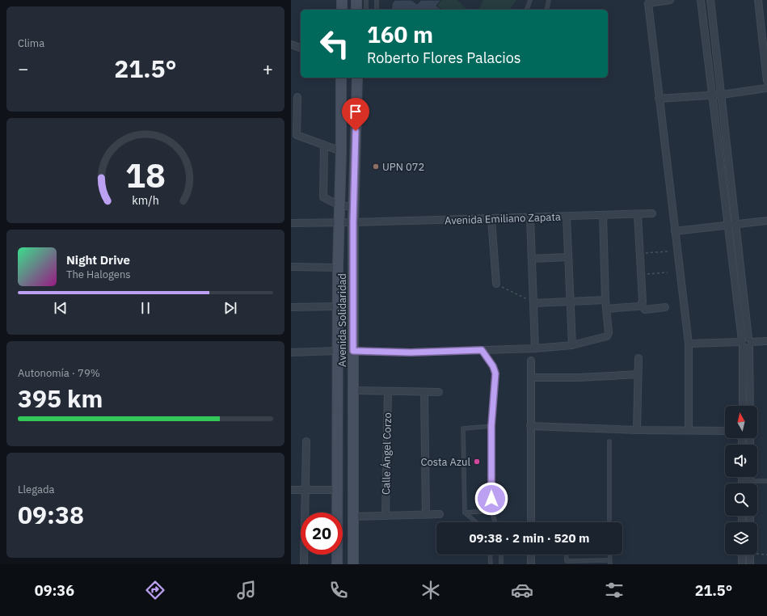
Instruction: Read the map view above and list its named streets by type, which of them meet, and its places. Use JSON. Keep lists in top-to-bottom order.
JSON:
{
  "streets": {
    "main road": ["Avenida Solidaridad"],
    "street": ["Avenida Emiliano Zapata", "Calle Ángel Corzo"]
  },
  "crossings": [
    ["Avenida Emiliano Zapata", "Avenida Solidaridad"]
  ],
  "places": ["UPN 072", "Costa Azul"],
  "north": "top",
  "page": {
    "tile": [
      "Clima",
      ["Autonomía · 79%", "395 km"],
      ["Llegada", "09:38"]
    ],
    "turn": ["160 m", "Roberto Flores Palacios"],
    "heat": ["−", "21.5°", "+"],
    "song": ["Night Drive", "The Halogens"],
    "limit": "20",
    "trip": "09:38 · 2 min · 520 m",
    "tabs": ["09:36", "21.5°"],
    "gauge": ["18", "km/h"]
  }
}
